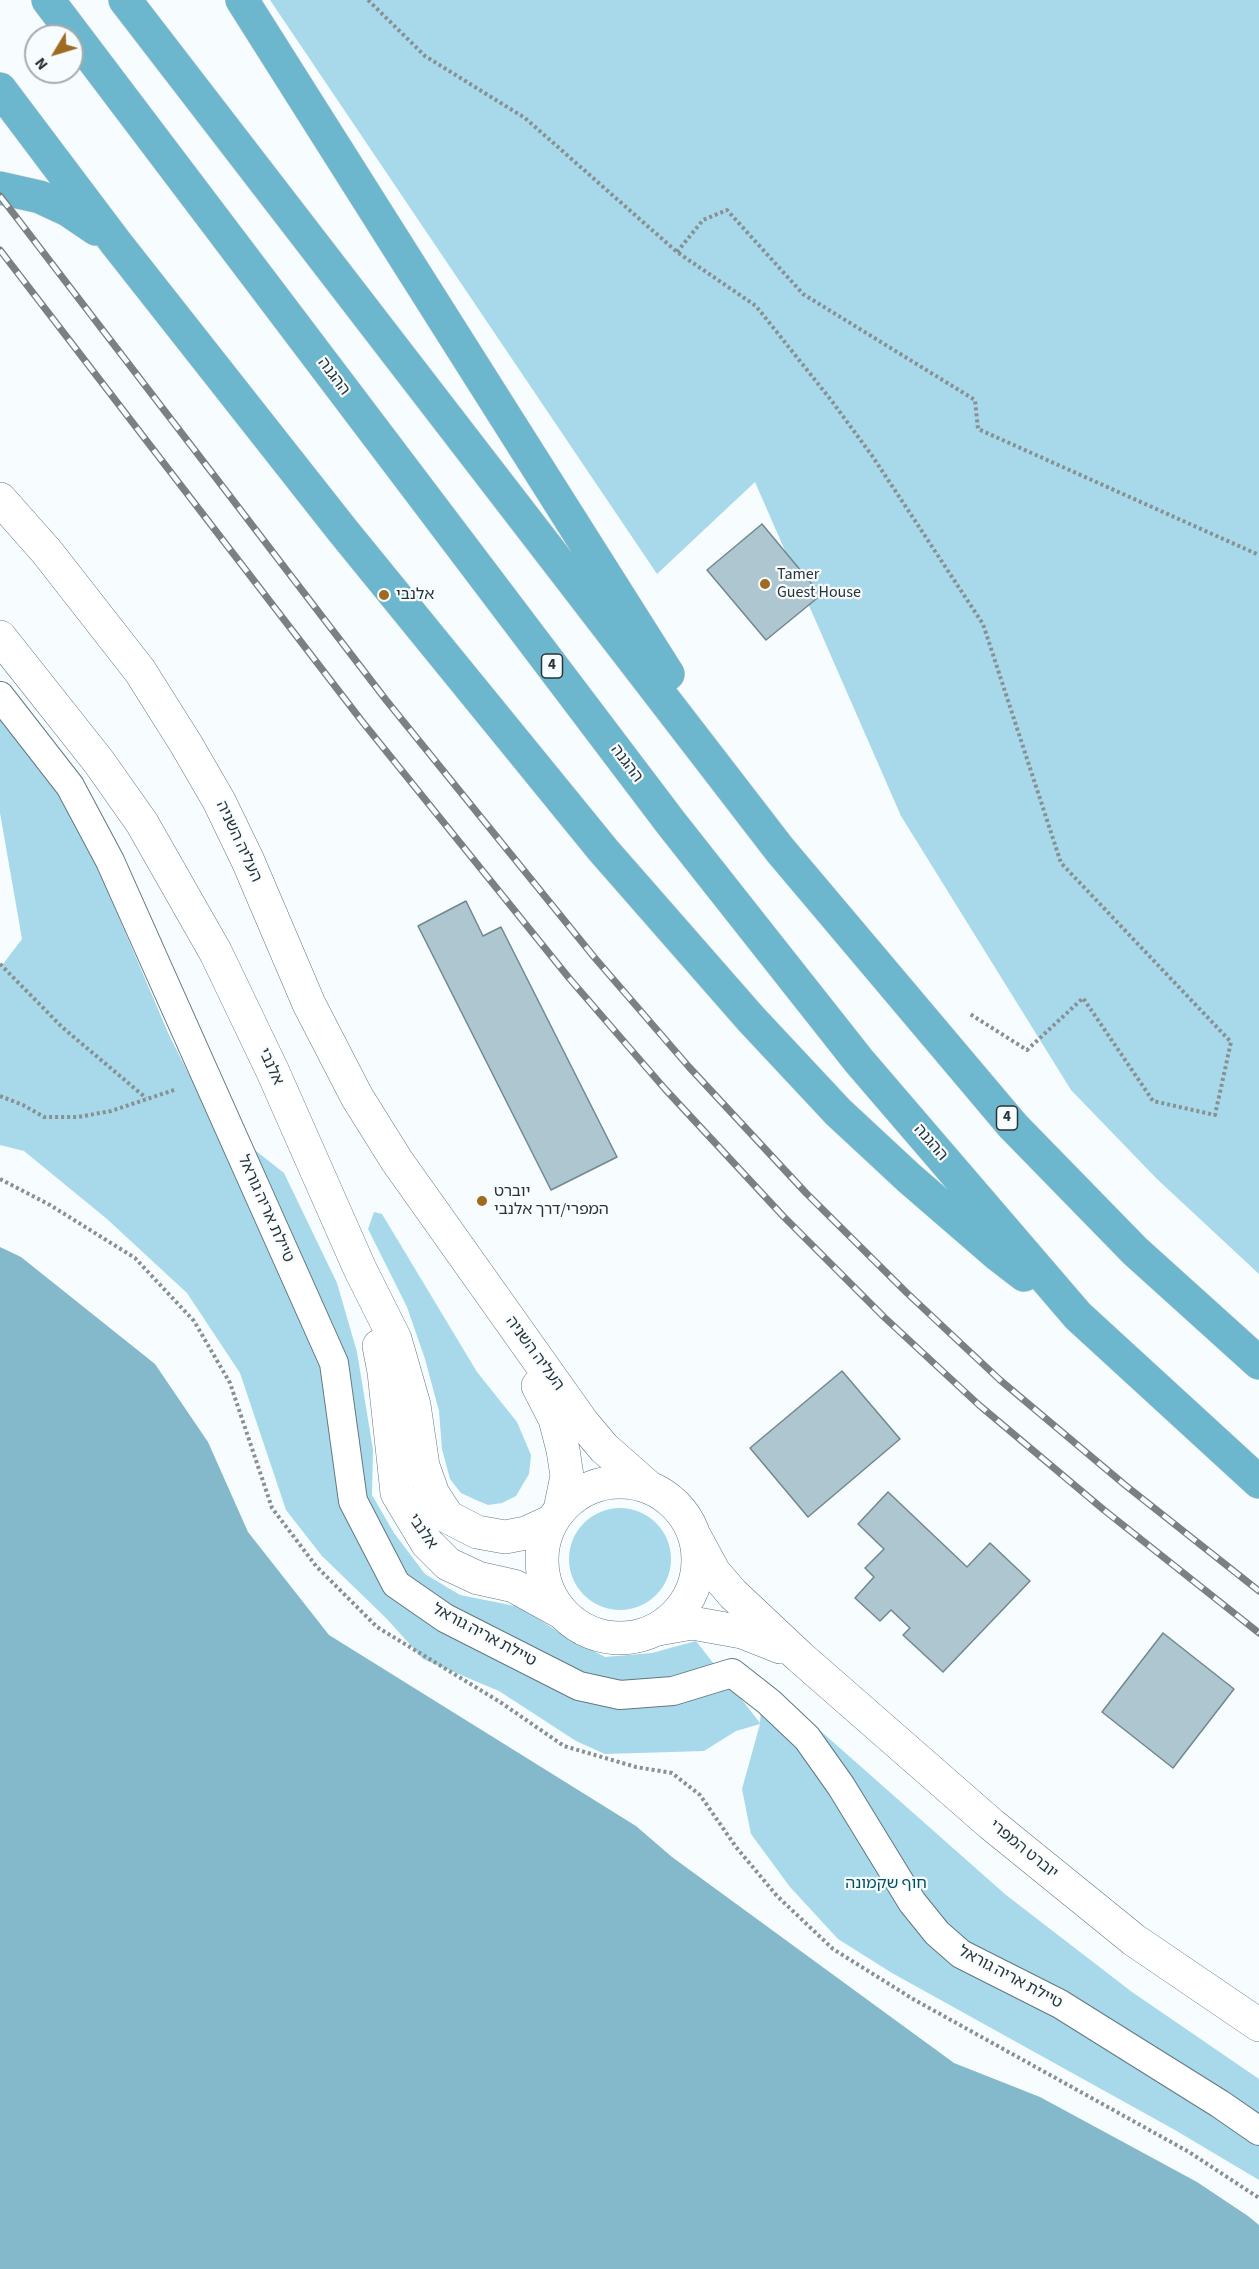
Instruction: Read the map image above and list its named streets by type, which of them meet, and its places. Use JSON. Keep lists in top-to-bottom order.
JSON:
{
  "streets": {
    "highway": ["ההגנה", "4"],
    "street": [
      "העליה השניה",
      "אלנבי",
      "טיילת אריה גוראל",
      "יוברט המפרי"
    ]
  },
  "crossings": [
    ["העליה השניה", "אלנבי"],
    ["העליה השניה", "יוברט המפרי"],
    ["אלנבי", "יוברט המפרי"]
  ],
  "parks": ["חוף שקמונה"],
  "places": ["Tamer Guest House", "אלנבי", "יוברט המפרי/דרך אלנבי"],
  "north": "bottom left"
}
